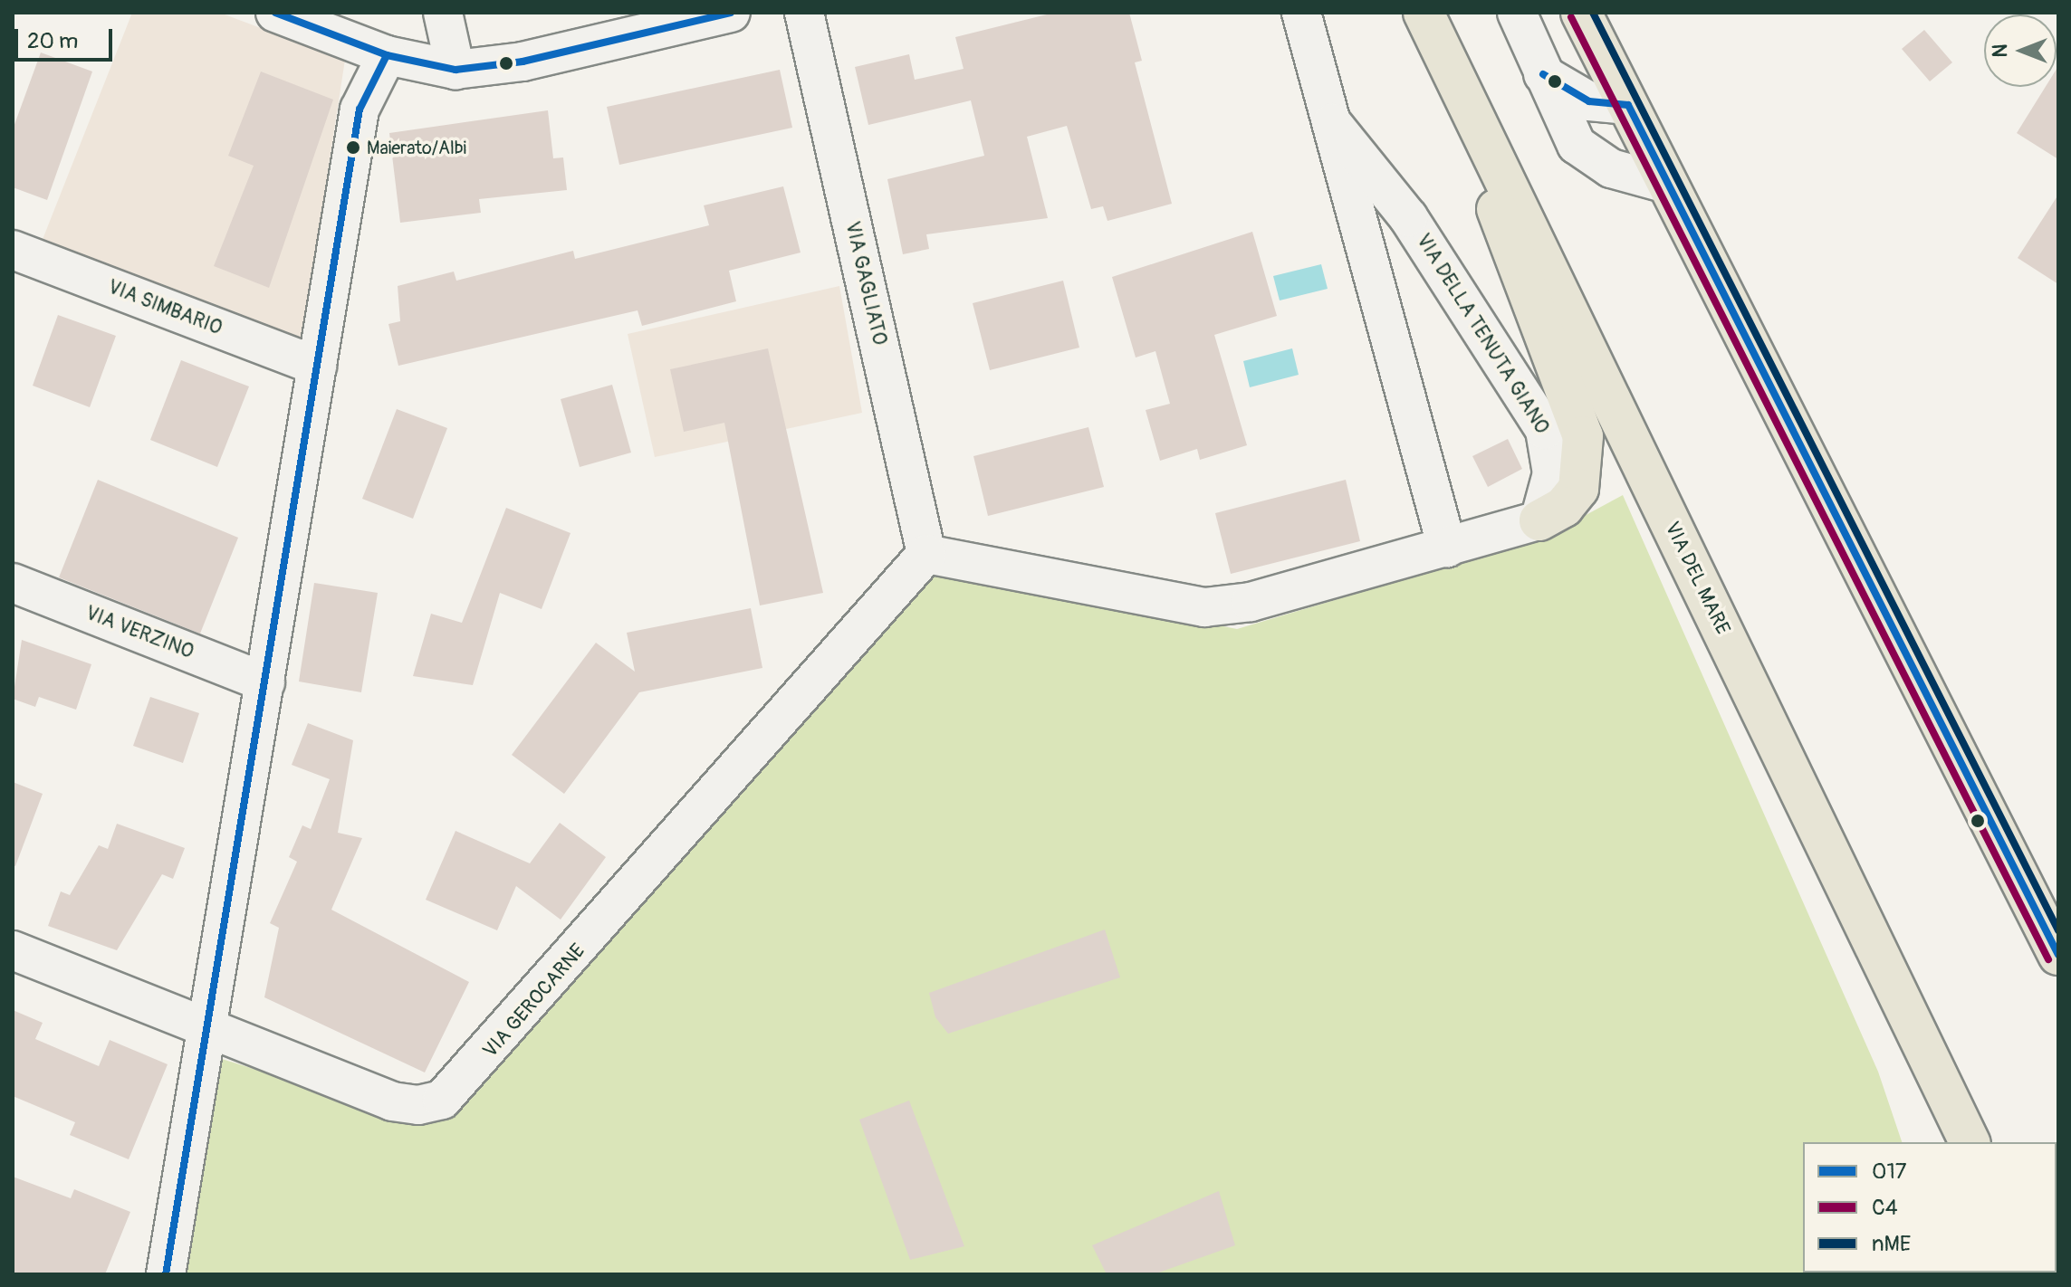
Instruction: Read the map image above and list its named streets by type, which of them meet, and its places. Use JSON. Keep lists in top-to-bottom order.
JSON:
{
  "streets": {
    "main road": ["VIA DEL MARE"],
    "street": [
      "VIA GAGLIATO",
      "VIA SIMBARIO",
      "VIA DELLA TENUTA GIANO",
      "VIA VERZINO",
      "VIA GEROCARNE"
    ]
  },
  "crossings": [
    ["VIA GAGLIATO", "VIA GEROCARNE"]
  ],
  "places": ["Maierato/Albi"],
  "lines": ["transit line 017", "transit line nME", "transit line C4"],
  "legend": ["017", "C4", "nME"],
  "scale_bar": "20 m",
  "north": "left"
}
